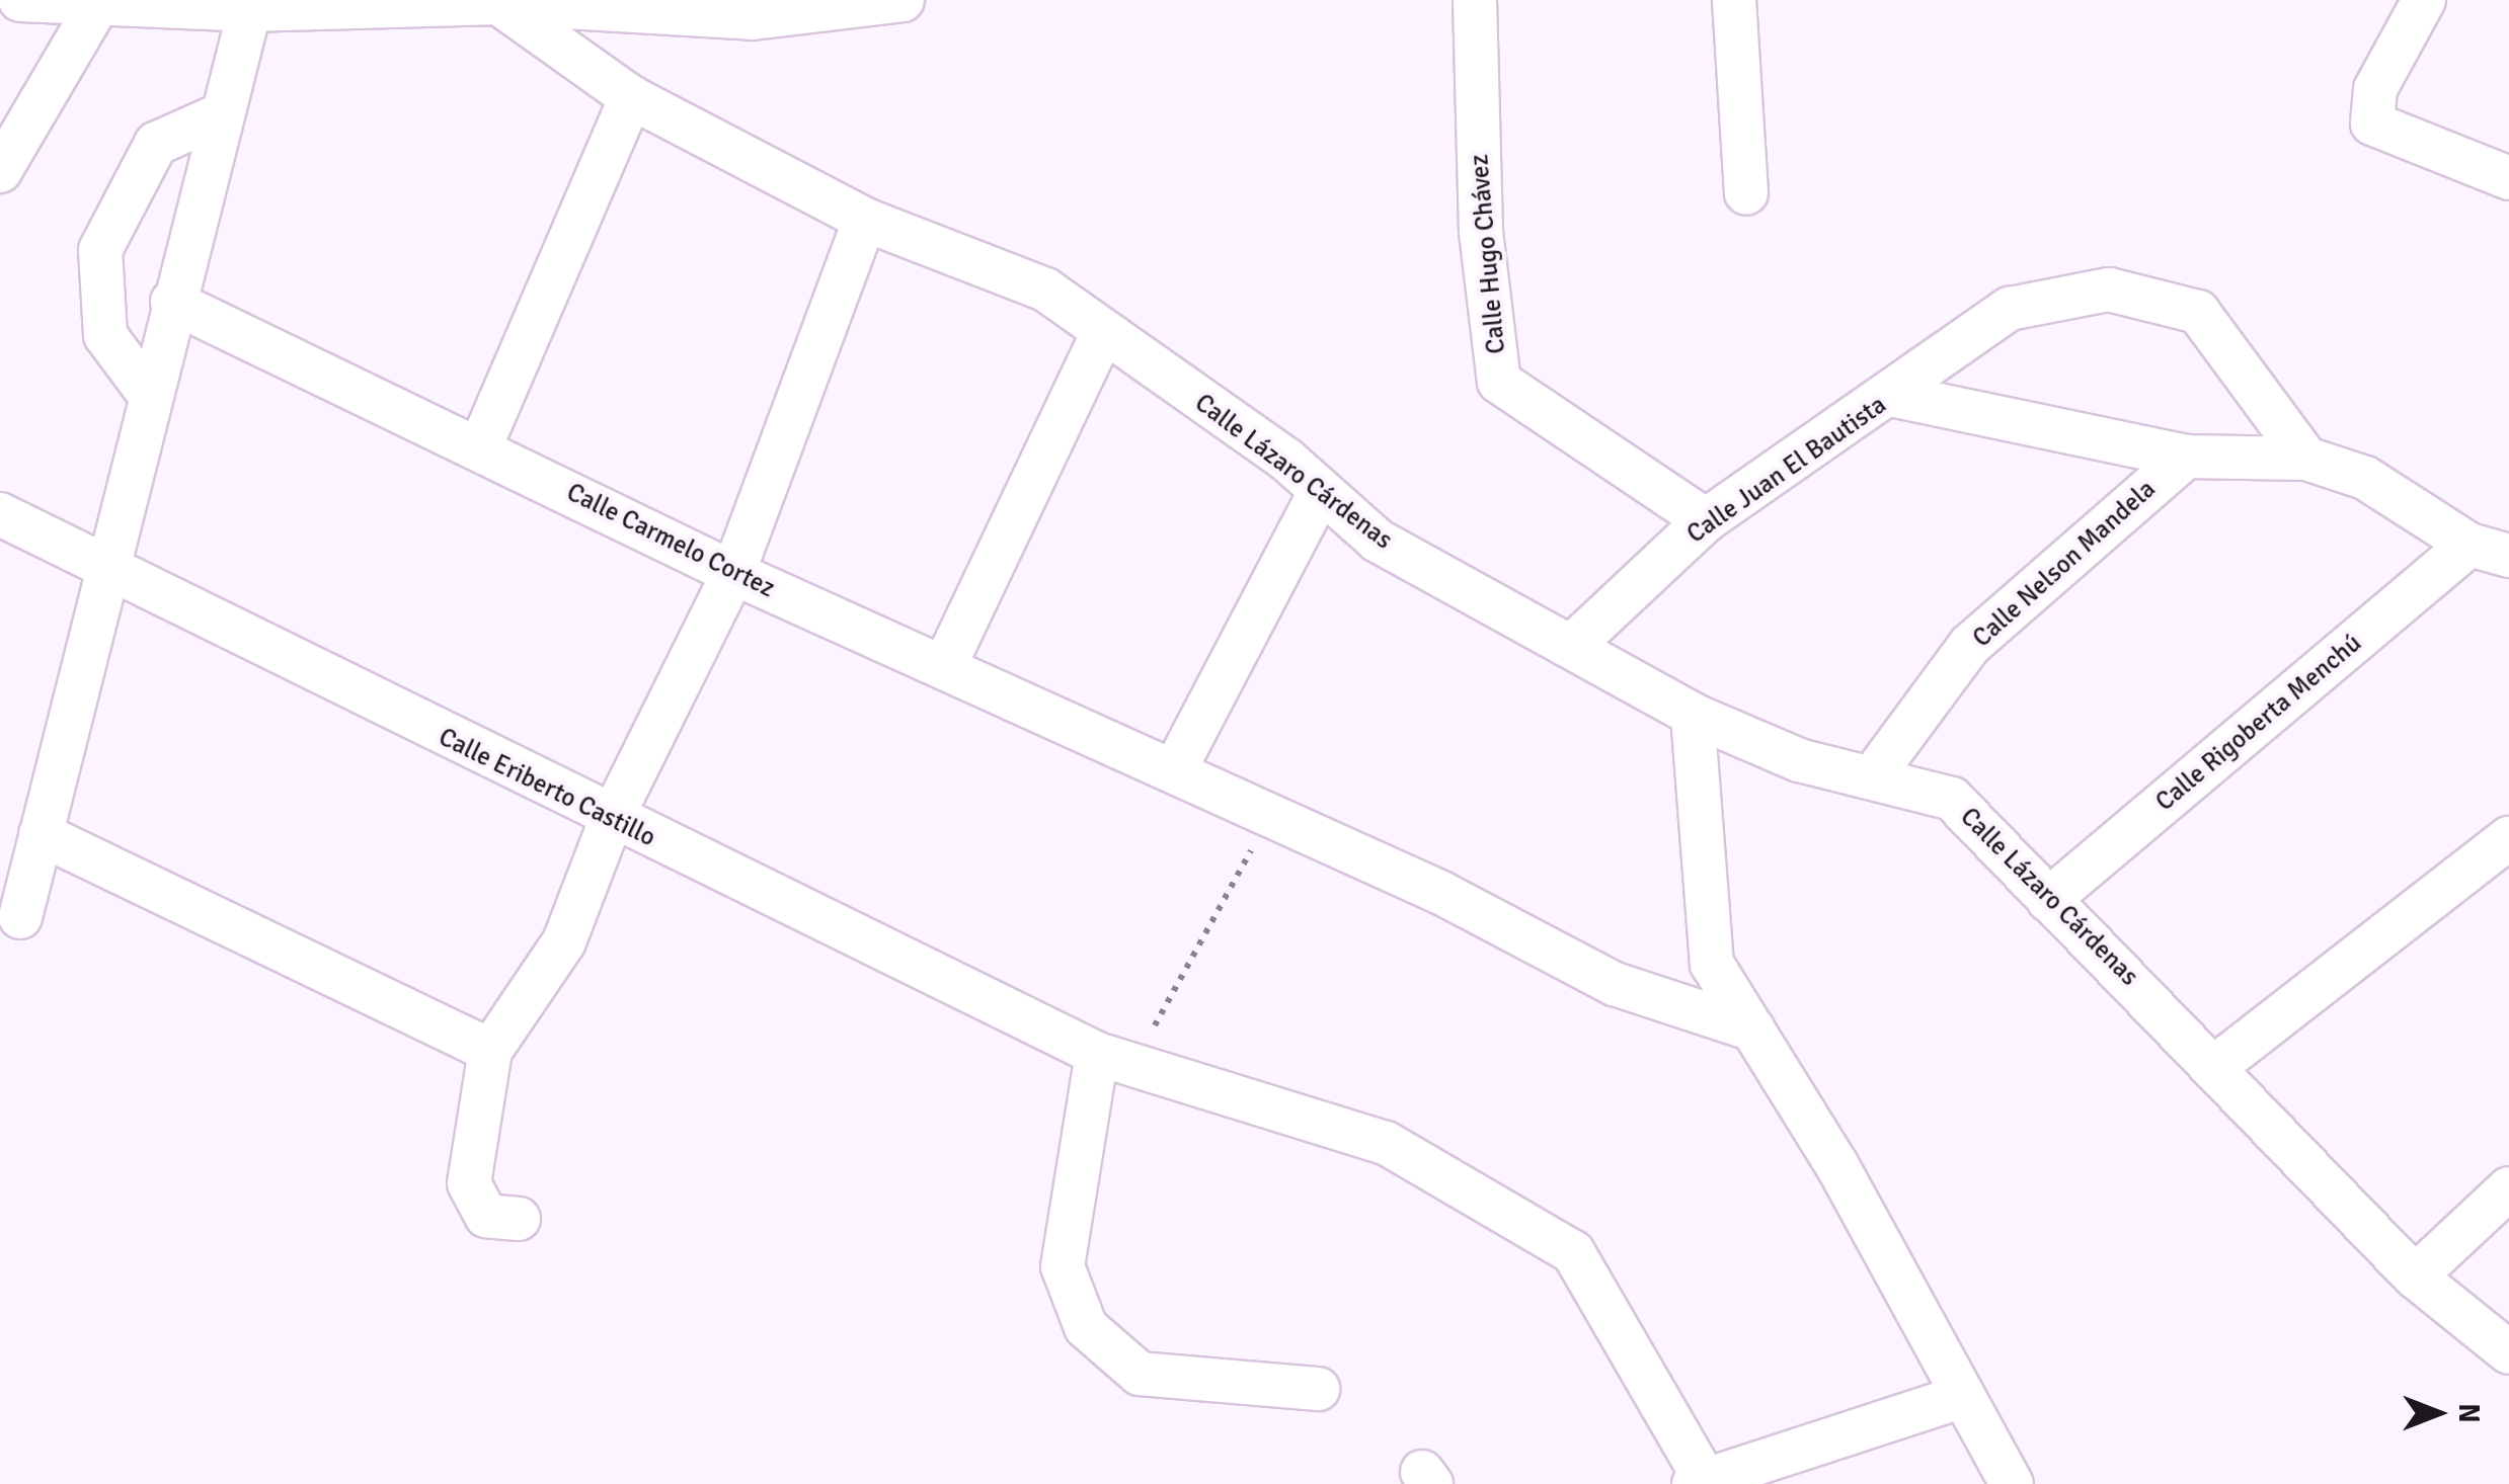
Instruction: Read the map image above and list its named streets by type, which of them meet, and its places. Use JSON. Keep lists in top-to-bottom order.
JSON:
{
  "streets": {
    "street": [
      "Calle Hugo Chávez",
      "Calle Juan El Bautista",
      "Calle Lázaro Cárdenas",
      "Calle Carmelo Cortez",
      "Calle Nelson Mandela",
      "Calle Rigoberta Menchú",
      "Calle Eriberto Castillo"
    ]
  },
  "crossings": [
    ["Calle Hugo Chávez", "Calle Juan El Bautista"],
    ["Calle Juan El Bautista", "Calle Lázaro Cárdenas"],
    ["Calle Lázaro Cárdenas", "Calle Nelson Mandela"],
    ["Calle Lázaro Cárdenas", "Calle Rigoberta Menchú"]
  ],
  "north": "right"
}
